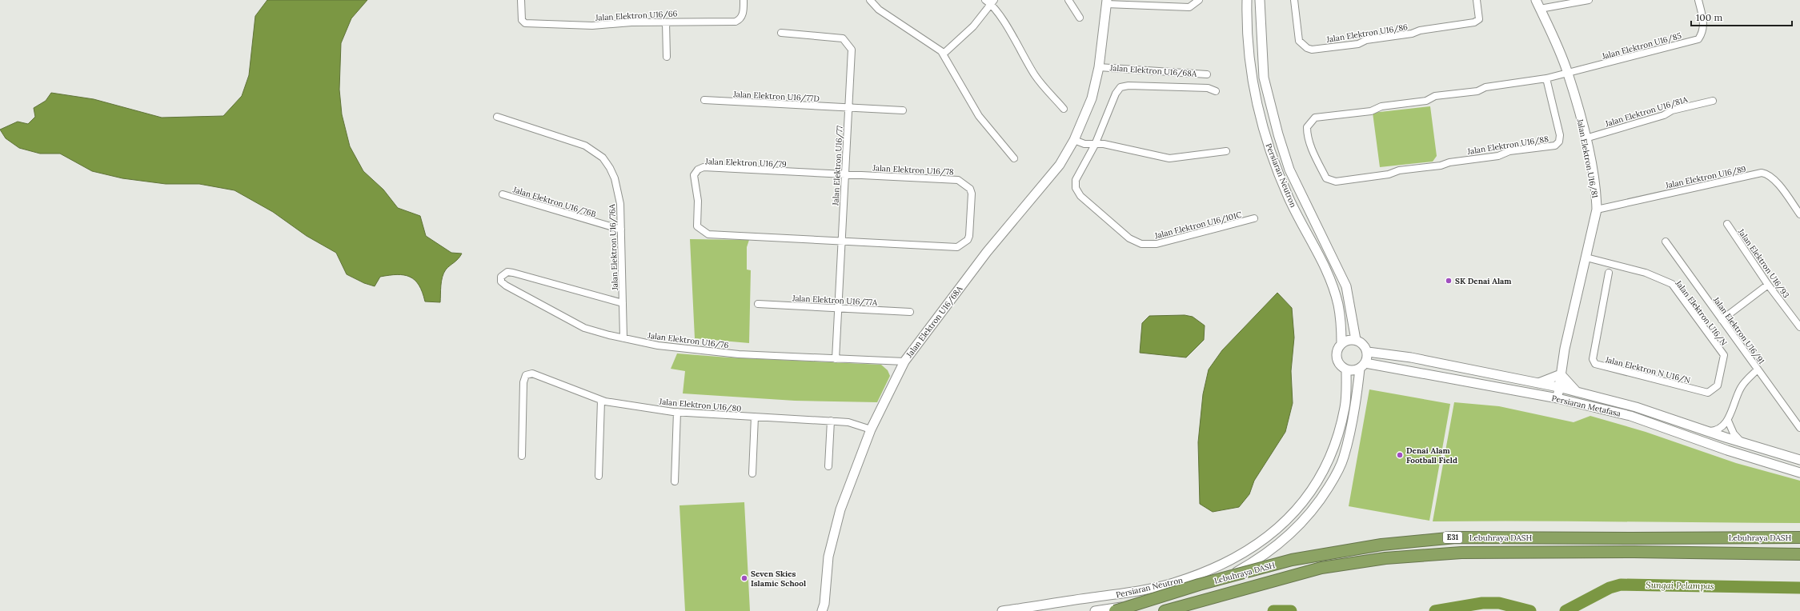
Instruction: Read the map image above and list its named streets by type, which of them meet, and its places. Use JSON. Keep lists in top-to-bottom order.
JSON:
{
  "streets": {
    "highway": ["E31", "Lebuhraya DASH"],
    "street": [
      "Jalan Elektron U16/66",
      "Jalan Elektron U16/86",
      "Jalan Elektron U16/85",
      "Jalan Elektron U16/68A",
      "Jalan Elektron U16/77D",
      "Jalan Elektron U16/81A",
      "Jalan Elektron U16/88",
      "Jalan Elektron U16/81",
      "Jalan Elektron U16/79",
      "Jalan Elektron U16/77",
      "Jalan Elektron U16/78",
      "Persiaran Neutron",
      "Jalan Elektron U16/89",
      "Jalan Elektron U16/76B",
      "Jalan Elektron U16/101C",
      "Jalan Elektron U16/76A",
      "Jalan Elektron U16/93",
      "Jalan Elektron U16/77A",
      "Jalan Elektron U16/N",
      "Jalan Elektron U16/91",
      "Jalan Elektron U16/76",
      "Jalan Elektron N U16/N",
      "Jalan Elektron U16/80",
      "Persiaran Metafasa"
    ]
  },
  "crossings": [
    ["Jalan Elektron U16/85", "Jalan Elektron U16/88"],
    ["Jalan Elektron U16/85", "Jalan Elektron U16/81"],
    ["Jalan Elektron U16/68A", "Jalan Elektron U16/76"],
    ["Jalan Elektron U16/68A", "Jalan Elektron U16/80"],
    ["Jalan Elektron U16/77D", "Jalan Elektron U16/77"],
    ["Jalan Elektron U16/81A", "Jalan Elektron U16/81"],
    ["Jalan Elektron U16/81", "Jalan Elektron U16/89"],
    ["Jalan Elektron U16/81", "Jalan Elektron U16/N"],
    ["Jalan Elektron U16/81", "Persiaran Metafasa"],
    ["Jalan Elektron U16/79", "Jalan Elektron U16/77"],
    ["Jalan Elektron U16/79", "Jalan Elektron U16/78"],
    ["Jalan Elektron U16/77", "Jalan Elektron U16/78"],
    ["Jalan Elektron U16/77", "Jalan Elektron U16/77A"],
    ["Jalan Elektron U16/77", "Jalan Elektron U16/76"],
    ["Persiaran Neutron", "Persiaran Metafasa"],
    ["Jalan Elektron U16/76B", "Jalan Elektron U16/76A"],
    ["Jalan Elektron U16/76A", "Jalan Elektron U16/76"],
    ["Jalan Elektron U16/N", "Jalan Elektron N U16/N"]
  ],
  "water": ["Sungai Pelampas"],
  "places": ["SK Denai Alam", "Denai Alam Football Field", "Seven Skies Islamic School"],
  "scale_bar": "100 m"
}
